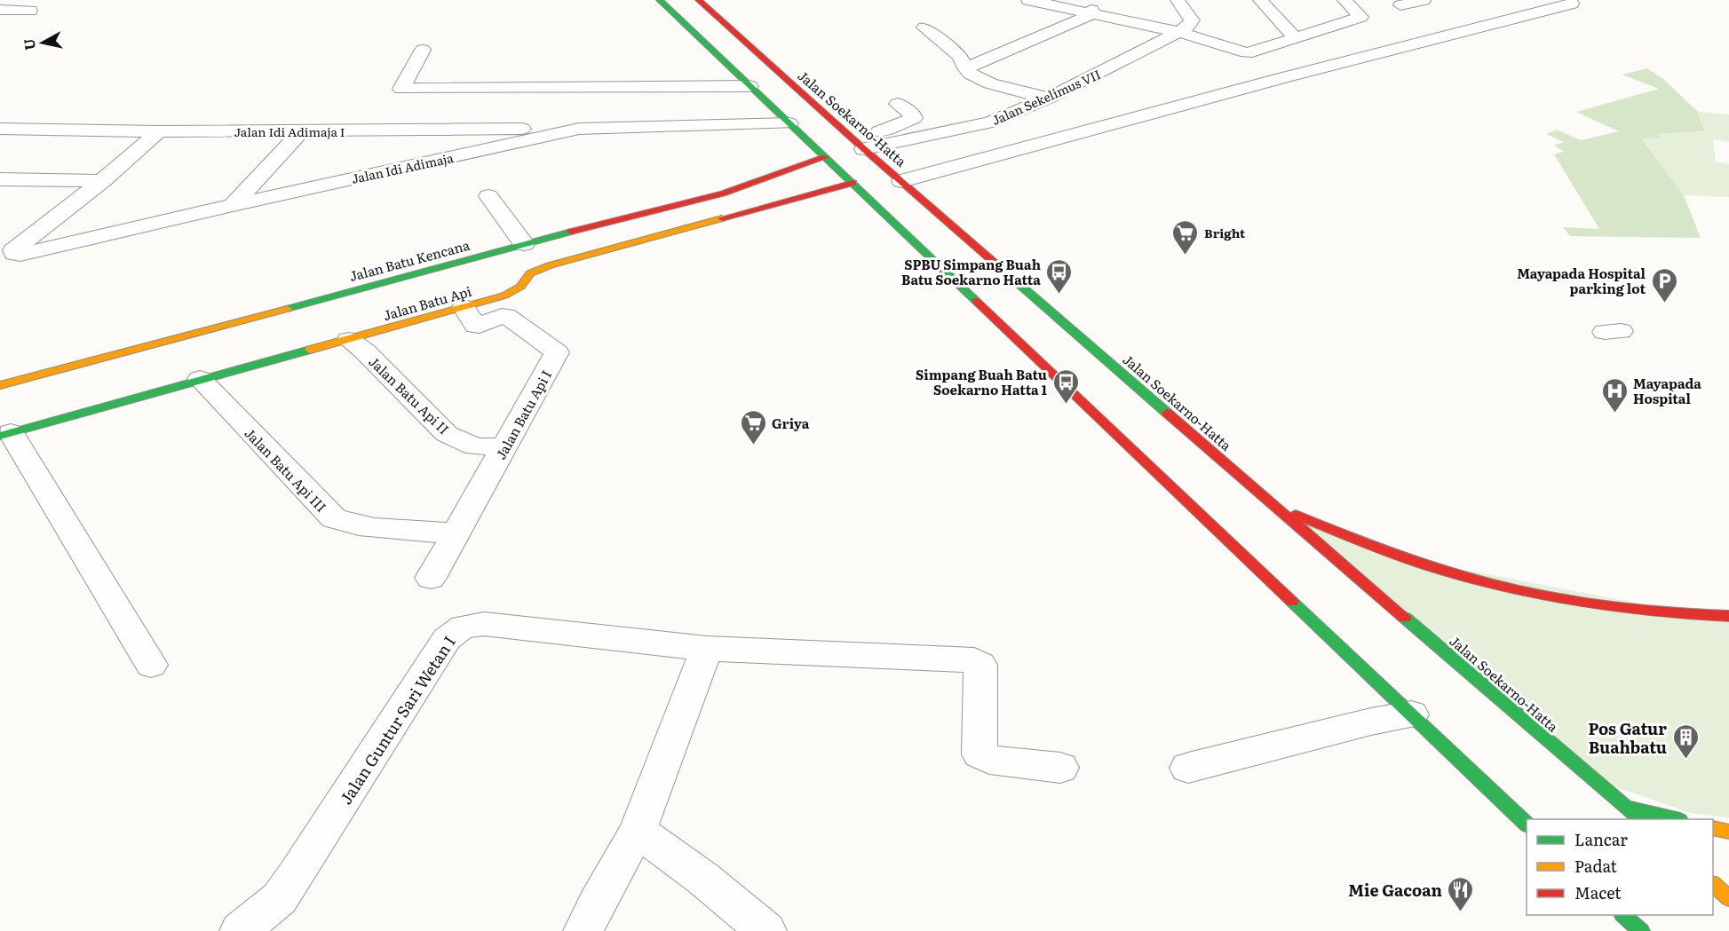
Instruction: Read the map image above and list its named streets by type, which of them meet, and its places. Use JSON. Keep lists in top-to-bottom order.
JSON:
{
  "streets": {
    "main road": ["Jalan Soekarno-Hatta", "Jalan Batu Kencana", "Jalan Batu Api"],
    "street": [
      "Jalan Sekelimus VII",
      "Jalan Idi Adimaja I",
      "Jalan Idi Adimaja",
      "Jalan Batu Api II",
      "Jalan Batu Api I",
      "Jalan Batu Api III",
      "Jalan Guntur Sari Wetan I"
    ]
  },
  "crossings": [
    ["Jalan Sekelimus VII", "Jalan Soekarno-Hatta"],
    ["Jalan Idi Adimaja I", "Jalan Idi Adimaja"],
    ["Jalan Batu Api", "Jalan Batu Api II"],
    ["Jalan Batu Api", "Jalan Batu Api I"],
    ["Jalan Batu Api", "Jalan Batu Api III"],
    ["Jalan Batu Api II", "Jalan Batu Api I"],
    ["Jalan Batu Api I", "Jalan Batu Api III"]
  ],
  "places": {
    "supermarket": ["Bright", "Griya"],
    "bus stop": ["SPBU Simpang Buah Batu Soekarno Hatta", "Simpang Buah Batu Soekarno Hatta 1"],
    "parking": ["Mayapada Hospital parking lot"],
    "hospital": ["Mayapada Hospital"],
    "building": ["Pos Gatur Buahbatu"],
    "restaurant": ["Mie Gacoan"]
  },
  "legend": ["Lancar", "Padat", "Macet"],
  "north": "left"
}
